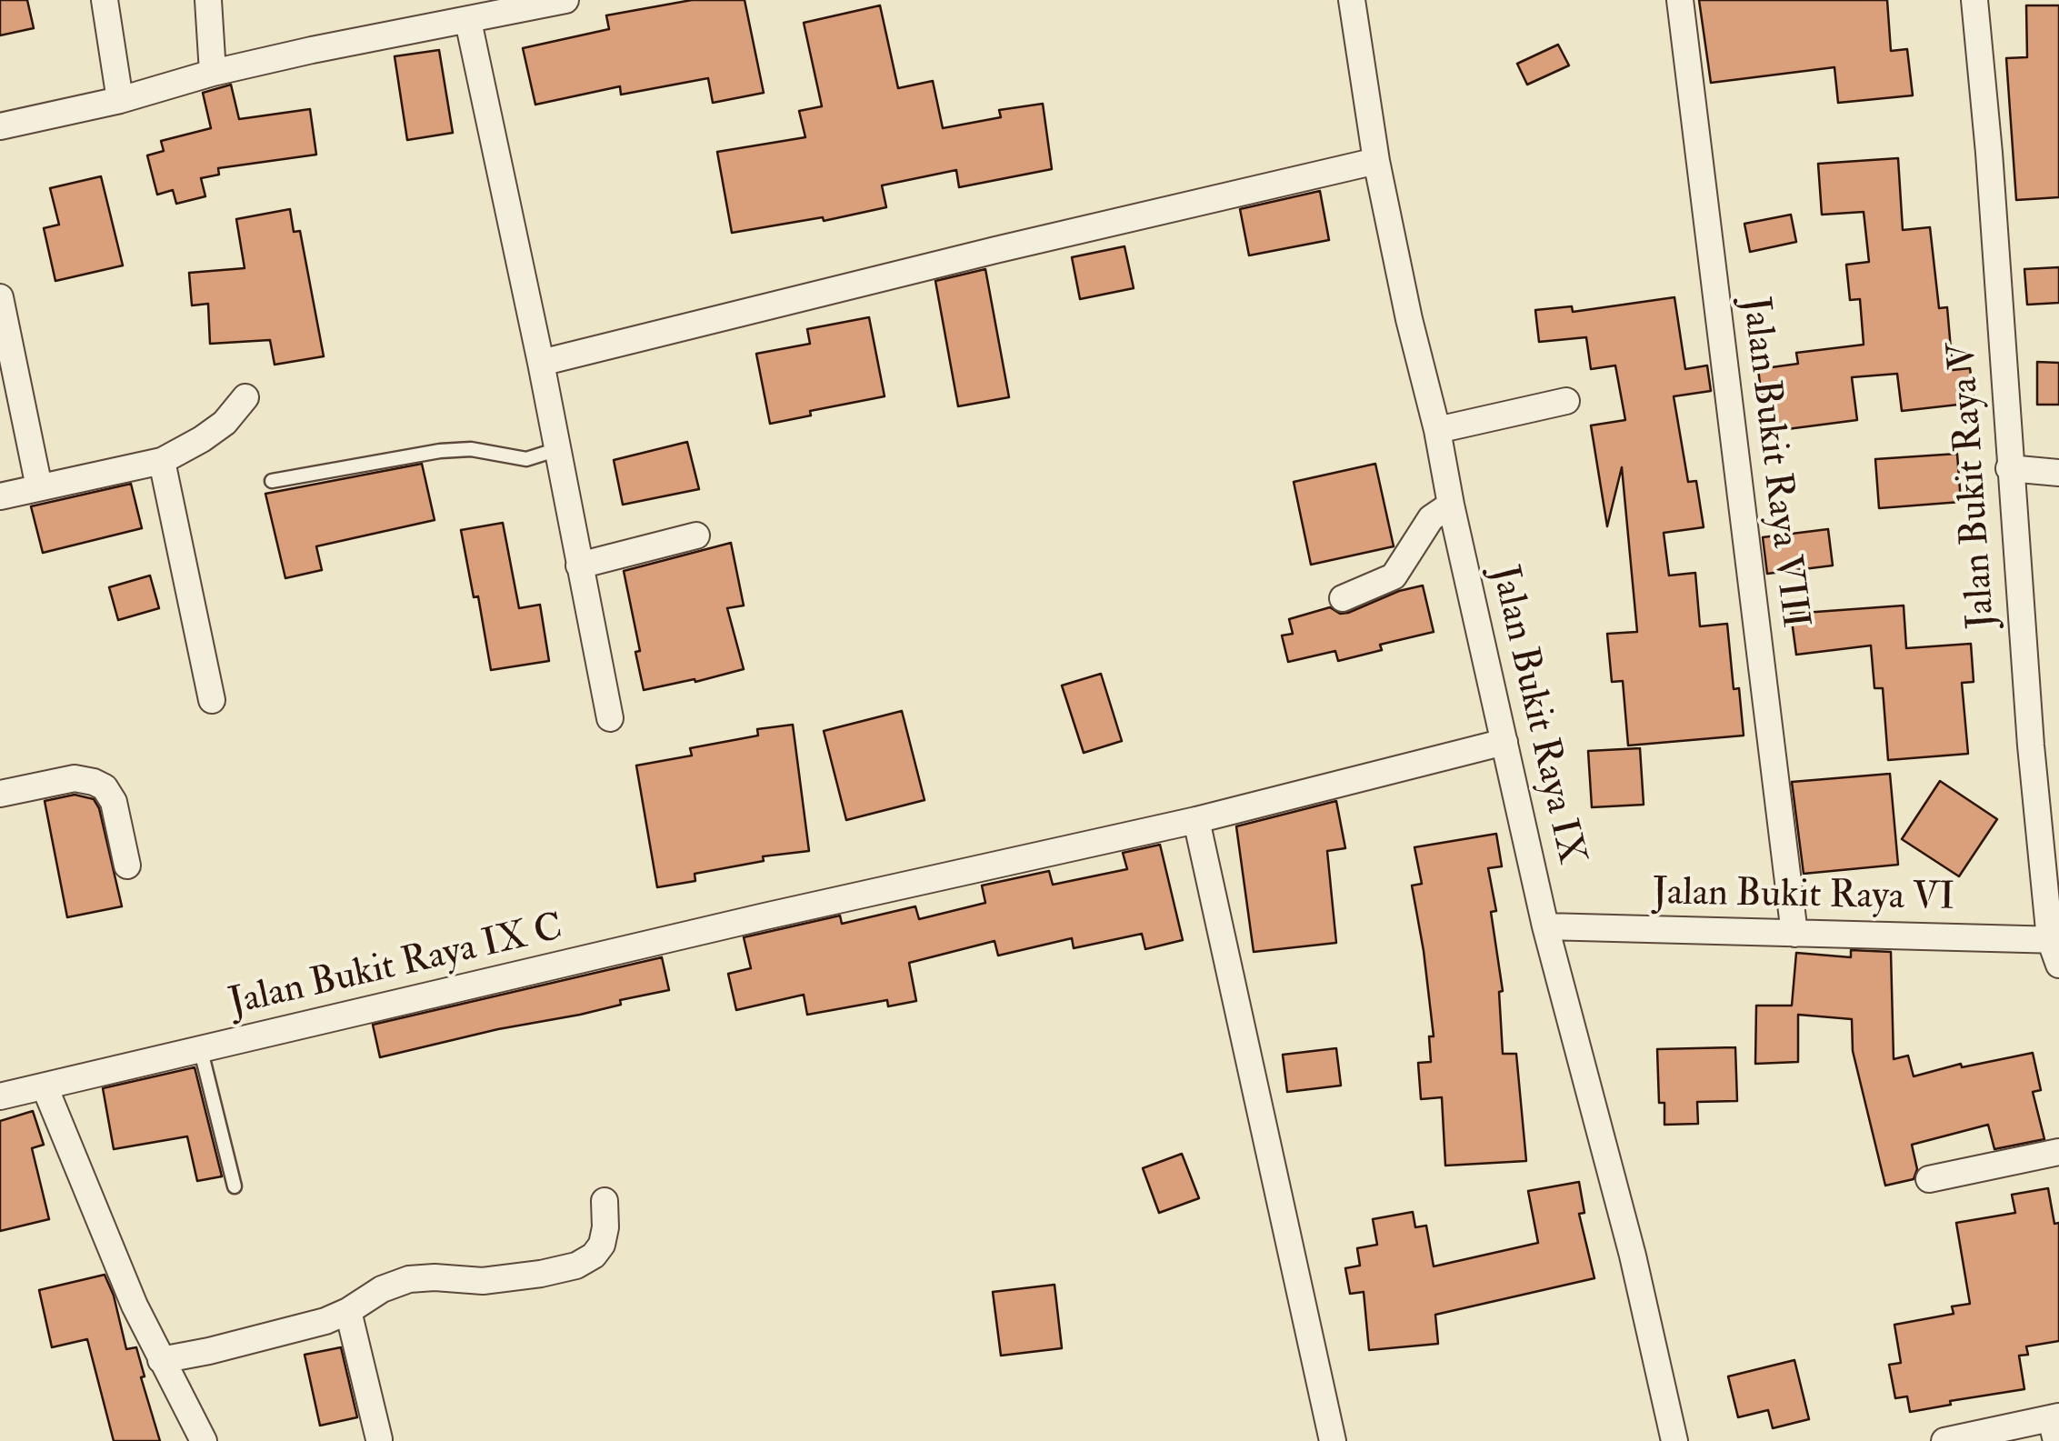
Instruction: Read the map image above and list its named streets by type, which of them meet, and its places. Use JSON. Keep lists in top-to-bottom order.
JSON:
{
  "streets": {
    "street": [
      "Jalan Bukit Raya VIII",
      "Jalan Bukit Raya V",
      "Jalan Bukit Raya IX",
      "Jalan Bukit Raya VI",
      "Jalan Bukit Raya IX C"
    ]
  },
  "crossings": [
    ["Jalan Bukit Raya VIII", "Jalan Bukit Raya VI"],
    ["Jalan Bukit Raya V", "Jalan Bukit Raya VI"],
    ["Jalan Bukit Raya IX", "Jalan Bukit Raya VI"],
    ["Jalan Bukit Raya IX", "Jalan Bukit Raya IX C"]
  ]
}
